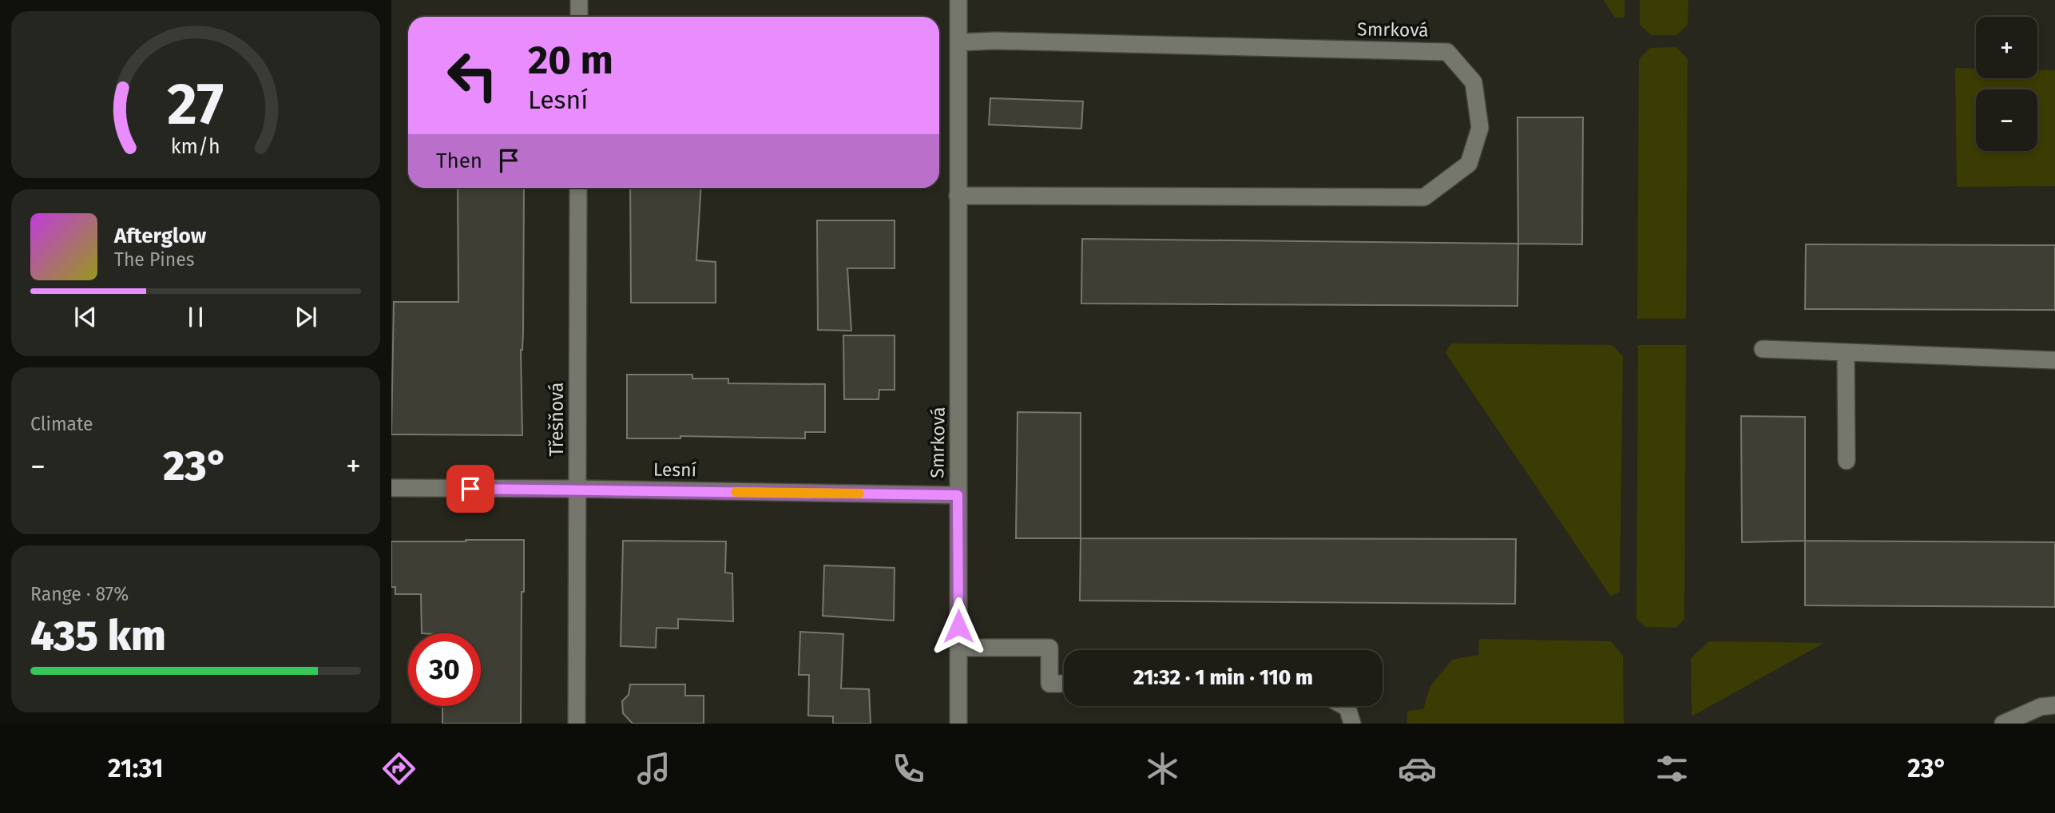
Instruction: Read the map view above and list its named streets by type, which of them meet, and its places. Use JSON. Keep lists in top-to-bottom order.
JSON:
{
  "streets": {
    "street": ["Smrková", "Třešňová", "Lesní"]
  },
  "crossings": [
    ["Smrková", "Lesní"],
    ["Třešňová", "Lesní"]
  ],
  "page": {
    "map_buttons": ["+", "−"],
    "turn": ["20 m", "Lesní"],
    "then": "Then",
    "song": ["Afterglow", "The Pines"],
    "tile": [
      "Climate",
      ["Range · 87%", "435 km"]
    ],
    "heat": ["−", "23°", "+"],
    "limit": "30",
    "trip": "21:32 · 1 min · 110 m",
    "tabs": ["21:31", "23°"],
    "gauge": ["27", "km/h"]
  }
}
